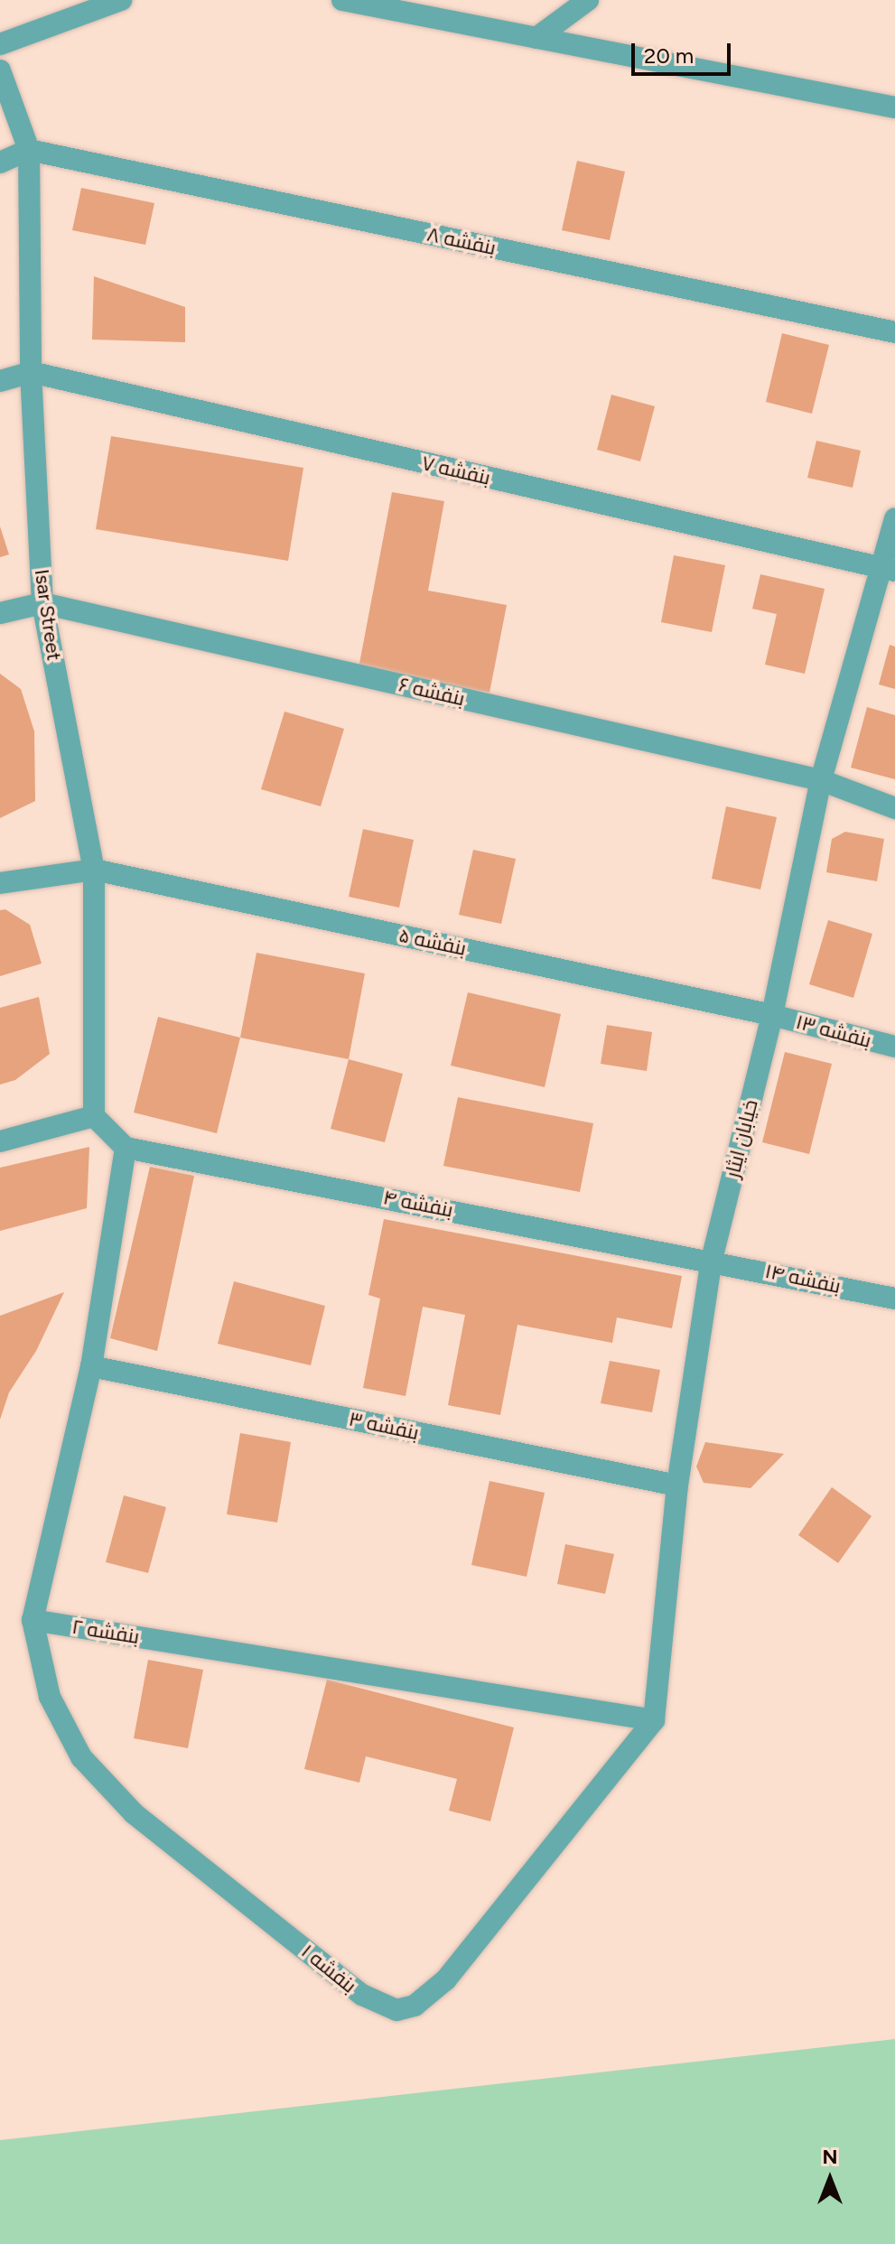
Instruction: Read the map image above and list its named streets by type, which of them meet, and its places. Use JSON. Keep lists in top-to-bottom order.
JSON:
{
  "streets": {
    "street": [
      "بنفشه ۸",
      "بنفشه ۷",
      "Isar Street",
      "بنفشه ۶",
      "بنفشه ۵",
      "بنفشه ۱۳",
      "خیابان ایثار",
      "بنفشه ۴",
      "بنفشه ۱۴",
      "بنفشه ۳",
      "بنفشه ۲",
      "بنفشه ۱"
    ]
  },
  "crossings": [
    ["بنفشه ۸", "Isar Street"],
    ["بنفشه ۷", "Isar Street"],
    ["بنفشه ۷", "خیابان ایثار"],
    ["Isar Street", "بنفشه ۶"],
    ["Isar Street", "بنفشه ۵"],
    ["بنفشه ۶", "خیابان ایثار"],
    ["بنفشه ۵", "بنفشه ۱۳"],
    ["بنفشه ۵", "خیابان ایثار"],
    ["بنفشه ۱۳", "خیابان ایثار"],
    ["خیابان ایثار", "بنفشه ۴"],
    ["خیابان ایثار", "بنفشه ۱۴"],
    ["خیابان ایثار", "بنفشه ۳"],
    ["خیابان ایثار", "بنفشه ۲"],
    ["خیابان ایثار", "بنفشه ۱"],
    ["بنفشه ۴", "بنفشه ۱۴"],
    ["بنفشه ۲", "بنفشه ۱"]
  ],
  "scale_bar": "20 m",
  "north": "top"
}
